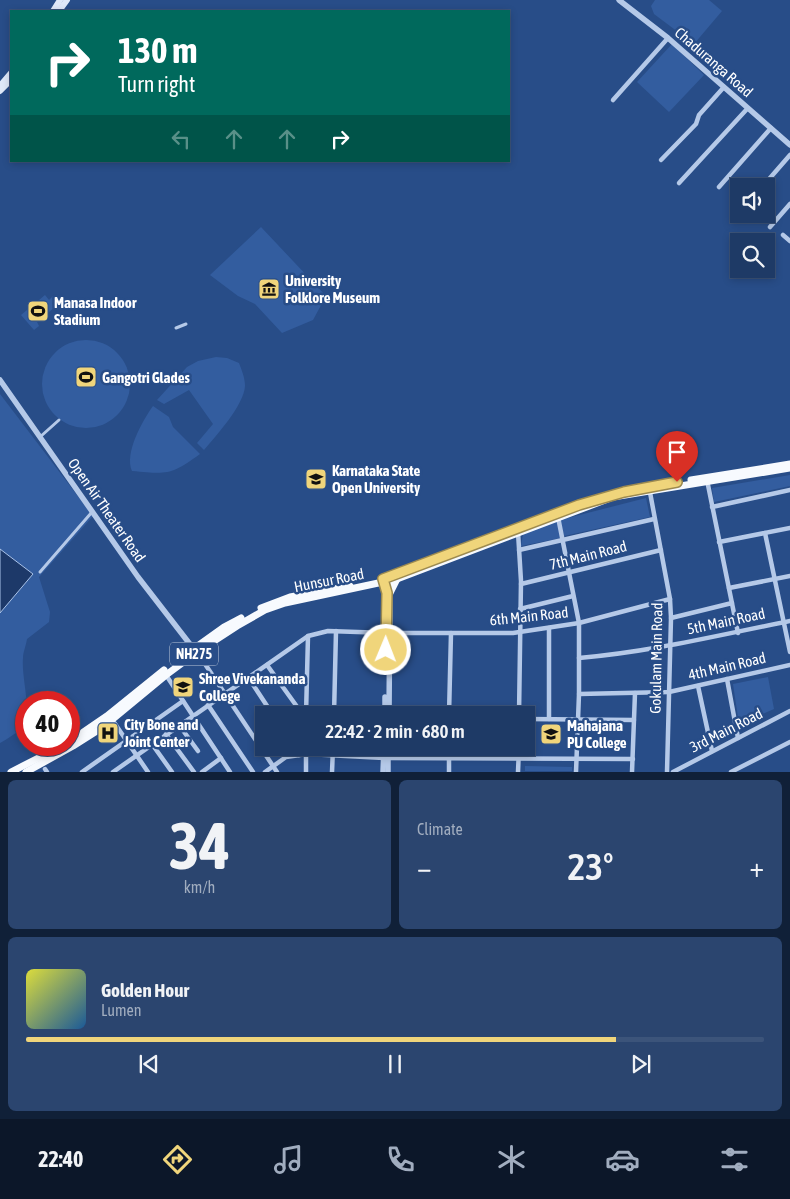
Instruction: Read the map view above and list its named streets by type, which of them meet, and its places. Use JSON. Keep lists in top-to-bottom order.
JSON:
{
  "streets": {
    "main road": ["Hunsur Road", "NH275"],
    "street": [
      "Chaduranga Road",
      "Open Air Theater Road",
      "7th Main Road",
      "6th Main Road",
      "5th Main Road",
      "Gokulam Main Road",
      "4th Main Road",
      "3rd Main Road"
    ]
  },
  "crossings": [
    ["Open Air Theater Road", "Hunsur Road"],
    ["7th Main Road", "Gokulam Main Road"],
    ["Hunsur Road", "Gokulam Main Road"],
    ["6th Main Road", "Gokulam Main Road"],
    ["5th Main Road", "Gokulam Main Road"],
    ["Gokulam Main Road", "4th Main Road"]
  ],
  "places": {
    "museum": ["University Folklore Museum"],
    "sports": ["Manasa Indoor Stadium", "Gangotri Glades"],
    "school or university": ["Karnataka State Open University", "Shree Vivekananda College", "Mahajana PU College"],
    "hospital": ["City Bone and Joint Center"]
  },
  "page": {
    "turn": ["130 m", "Turn right"],
    "limit": "40",
    "trip": "22:42 · 2 min · 680 m",
    "tile": [
      ["34", "km/h"],
      "Climate"
    ],
    "heat": ["−", "23°", "+"],
    "song": ["Golden Hour", "Lumen"],
    "tabs": "22:40"
  }
}
